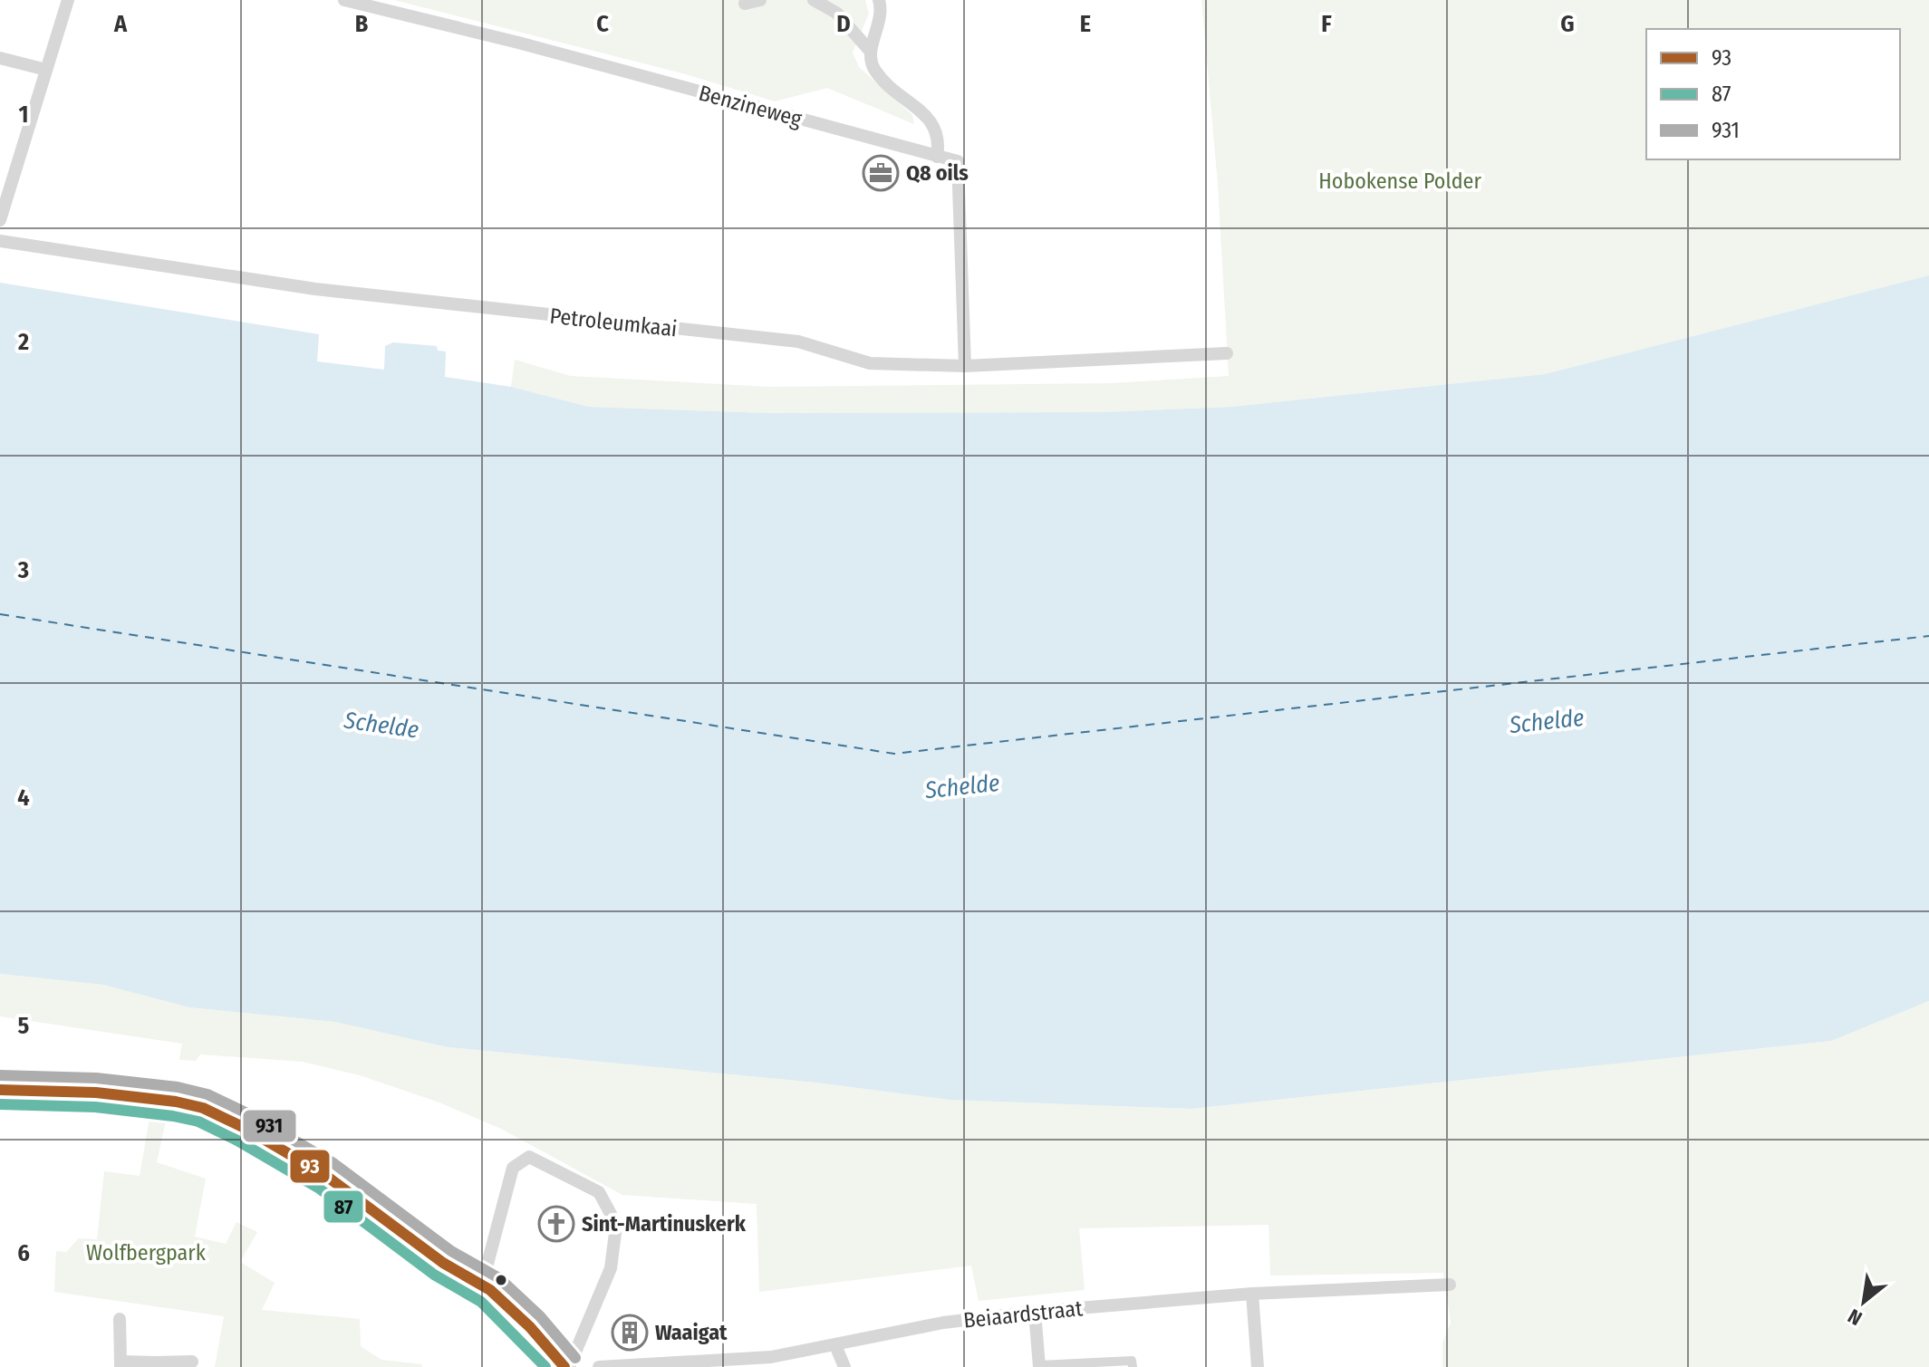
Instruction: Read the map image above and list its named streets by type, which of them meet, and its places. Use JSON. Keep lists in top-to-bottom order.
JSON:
{
  "streets": {
    "street": ["Benzineweg", "Petroleumkaai", "Beiaardstraat"]
  },
  "crossings": [
    ["Benzineweg", "Petroleumkaai"]
  ],
  "water": ["Schelde"],
  "parks": ["Hobokense Polder", "Wolfbergpark"],
  "places": {
    "office": ["Q8 oils"],
    "church": ["Sint-Martinuskerk"],
    "building": ["Waaigat"]
  },
  "lines": ["transit line 931", "transit line 93", "transit line 87"],
  "legend": ["93", "87", "931"],
  "north": "bottom left",
  "grid": {
    "columns": [
      "A",
      "B",
      "C",
      "D",
      "E",
      "F",
      "G"
    ],
    "rows": [
      "1",
      "2",
      "3",
      "4",
      "5",
      "6"
    ]
  }
}
